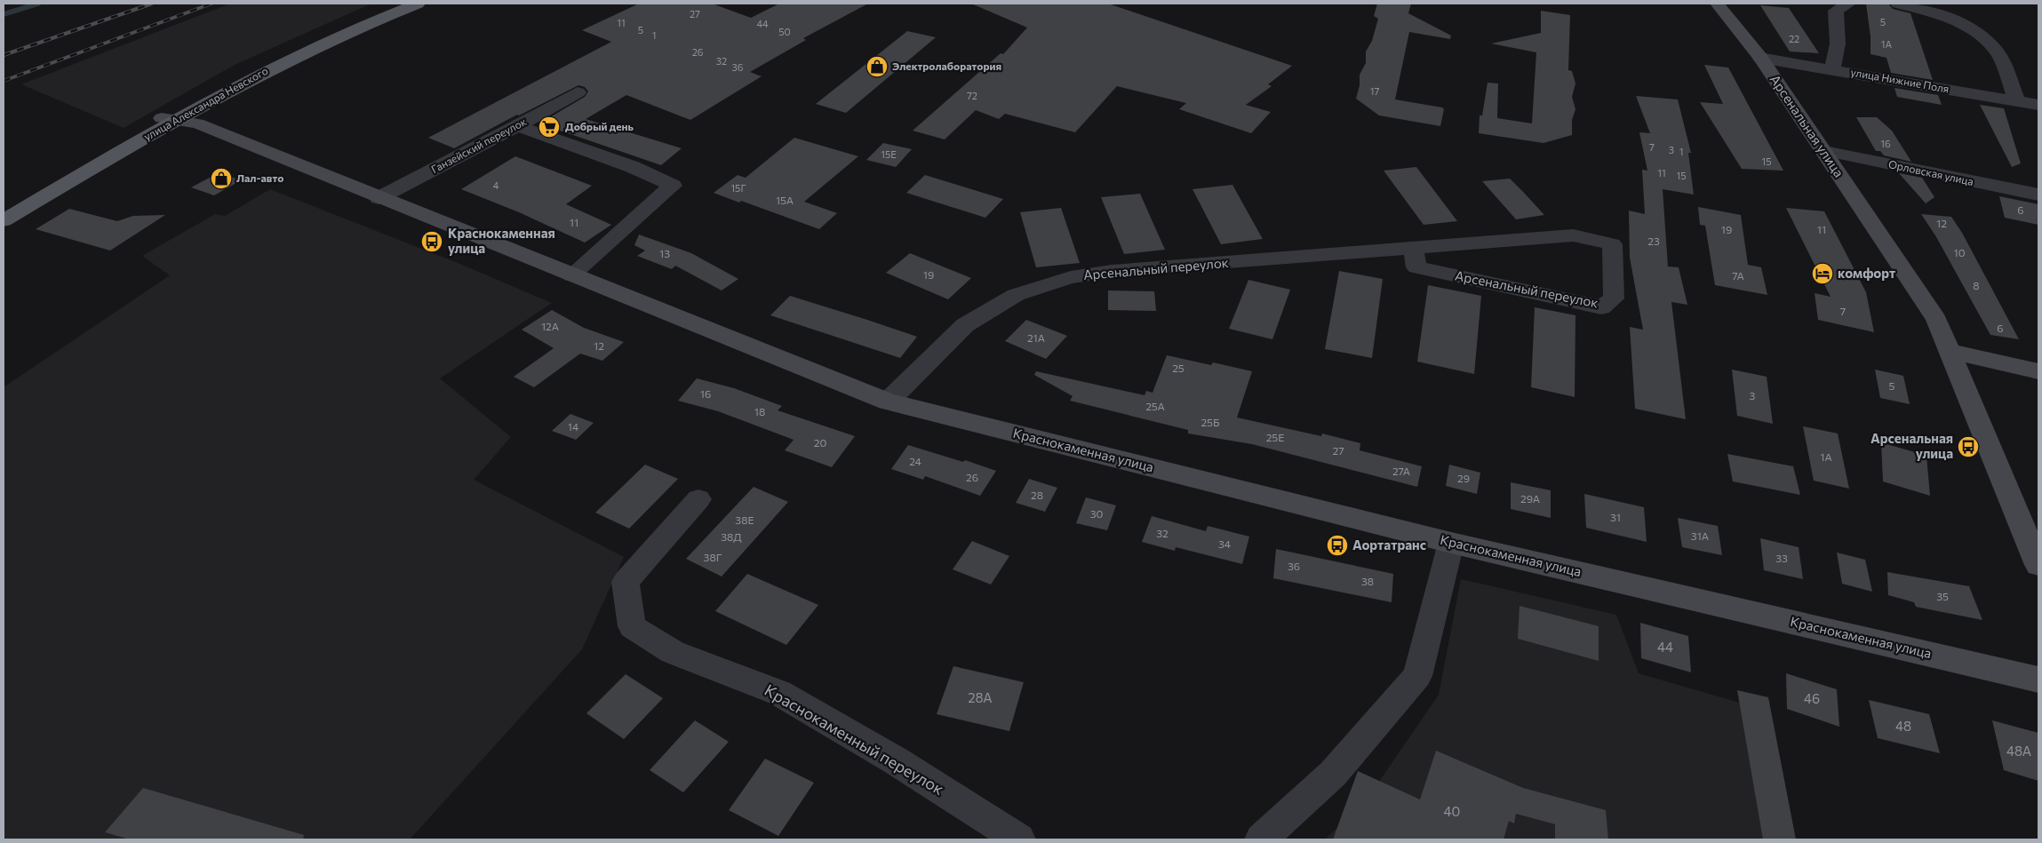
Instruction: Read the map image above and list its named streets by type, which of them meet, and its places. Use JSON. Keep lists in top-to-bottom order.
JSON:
{
  "streets": {
    "main road": ["улица Александра Невского"],
    "street": [
      "улица Нижние Поля",
      "Арсенальная улица",
      "Ганзейский переулок",
      "Орловская улица",
      "Арсенальный переулок",
      "Краснокаменная улица",
      "Краснокаменный переулок"
    ]
  },
  "crossings": [
    ["улица Нижние Поля", "Арсенальная улица"],
    ["улица Александра Невского", "Краснокаменная улица"],
    ["Арсенальная улица", "Орловская улица"],
    ["Ганзейский переулок", "Краснокаменная улица"],
    ["Арсенальный переулок", "Краснокаменная улица"]
  ],
  "places": {
    "shop": ["Электролаборатория", "Лал-авто"],
    "supermarket": ["Добрый день"],
    "bus stop": ["Краснокаменная улица", "Арсенальная улица", "Аортатранс"],
    "hotel": ["комфорт"]
  },
  "house_numbers": [
    "27",
    "5",
    "11",
    "44",
    "5",
    "50",
    "1",
    "22",
    "1А",
    "26",
    "32",
    "36",
    "17",
    "72",
    "16",
    "7",
    "3",
    "1",
    "15Е",
    "15",
    "11",
    "15",
    "4",
    "15Г",
    "15А",
    "6",
    "11",
    "12",
    "19",
    "11",
    "23",
    "10",
    "13",
    "19",
    "7А",
    "8",
    "7",
    "12А",
    "6",
    "21А",
    "12",
    "25",
    "5",
    "16",
    "3",
    "25А",
    "18",
    "25Б",
    "14",
    "25Е",
    "20",
    "27",
    "1А",
    "24",
    "27А",
    "26",
    "29",
    "28",
    "29А",
    "30",
    "31",
    "38Е",
    "32",
    "31А",
    "38Д",
    "34",
    "38Г",
    "33",
    "36",
    "38",
    "35",
    "44",
    "28А",
    "46",
    "48",
    "48А",
    "40"
  ]
}
